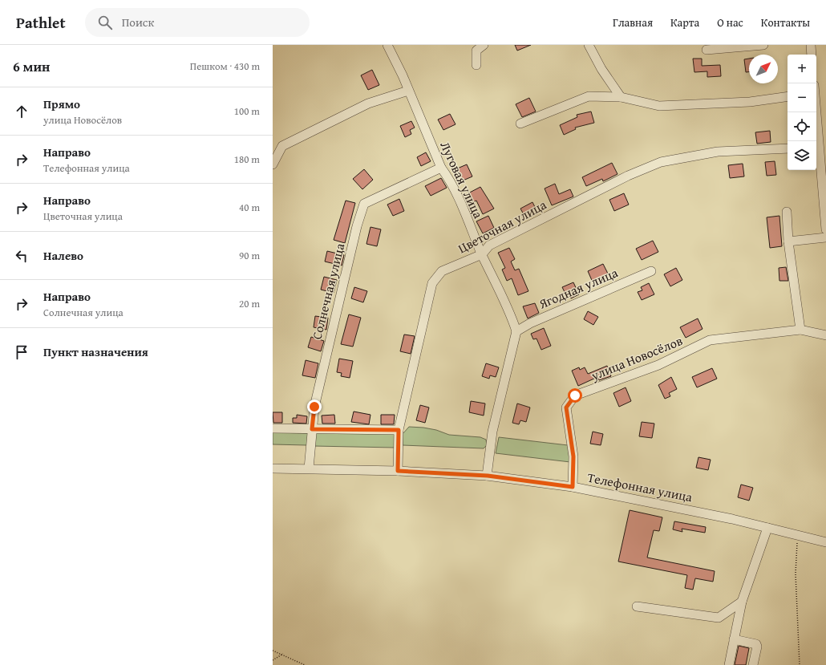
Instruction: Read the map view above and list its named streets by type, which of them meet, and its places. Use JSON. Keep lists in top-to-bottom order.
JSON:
{
  "streets": {
    "street": [
      "Луговая улица",
      "Цветочная улица",
      "Ягодная улица",
      "Солнечная улица",
      "улица Новосёлов",
      "Телефонная улица"
    ]
  },
  "crossings": [
    ["Луговая улица", "Цветочная улица"],
    ["Луговая улица", "Ягодная улица"],
    ["Луговая улица", "Солнечная улица"],
    ["Цветочная улица", "Телефонная улица"],
    ["Солнечная улица", "Телефонная улица"],
    ["улица Новосёлов", "Телефонная улица"]
  ],
  "north": "top right",
  "page": {
    "header": "Pathlet",
    "search": "Поиск",
    "nav": [
      "Главная",
      "Карта",
      "О нас",
      "Контакты"
    ],
    "heading": ["6 мин", "Пешком · 430 m"],
    "map_buttons": ["+", "−"],
    "list": [
      ["Прямо", "улица Новосёлов", "100 m"],
      ["Направо", "Телефонная улица", "180 m"],
      ["Направо", "Цветочная улица", "40 m"],
      ["Налево", "90 m"],
      ["Направо", "Солнечная улица", "20 m"],
      "Пункт назначения"
    ]
  }
}
